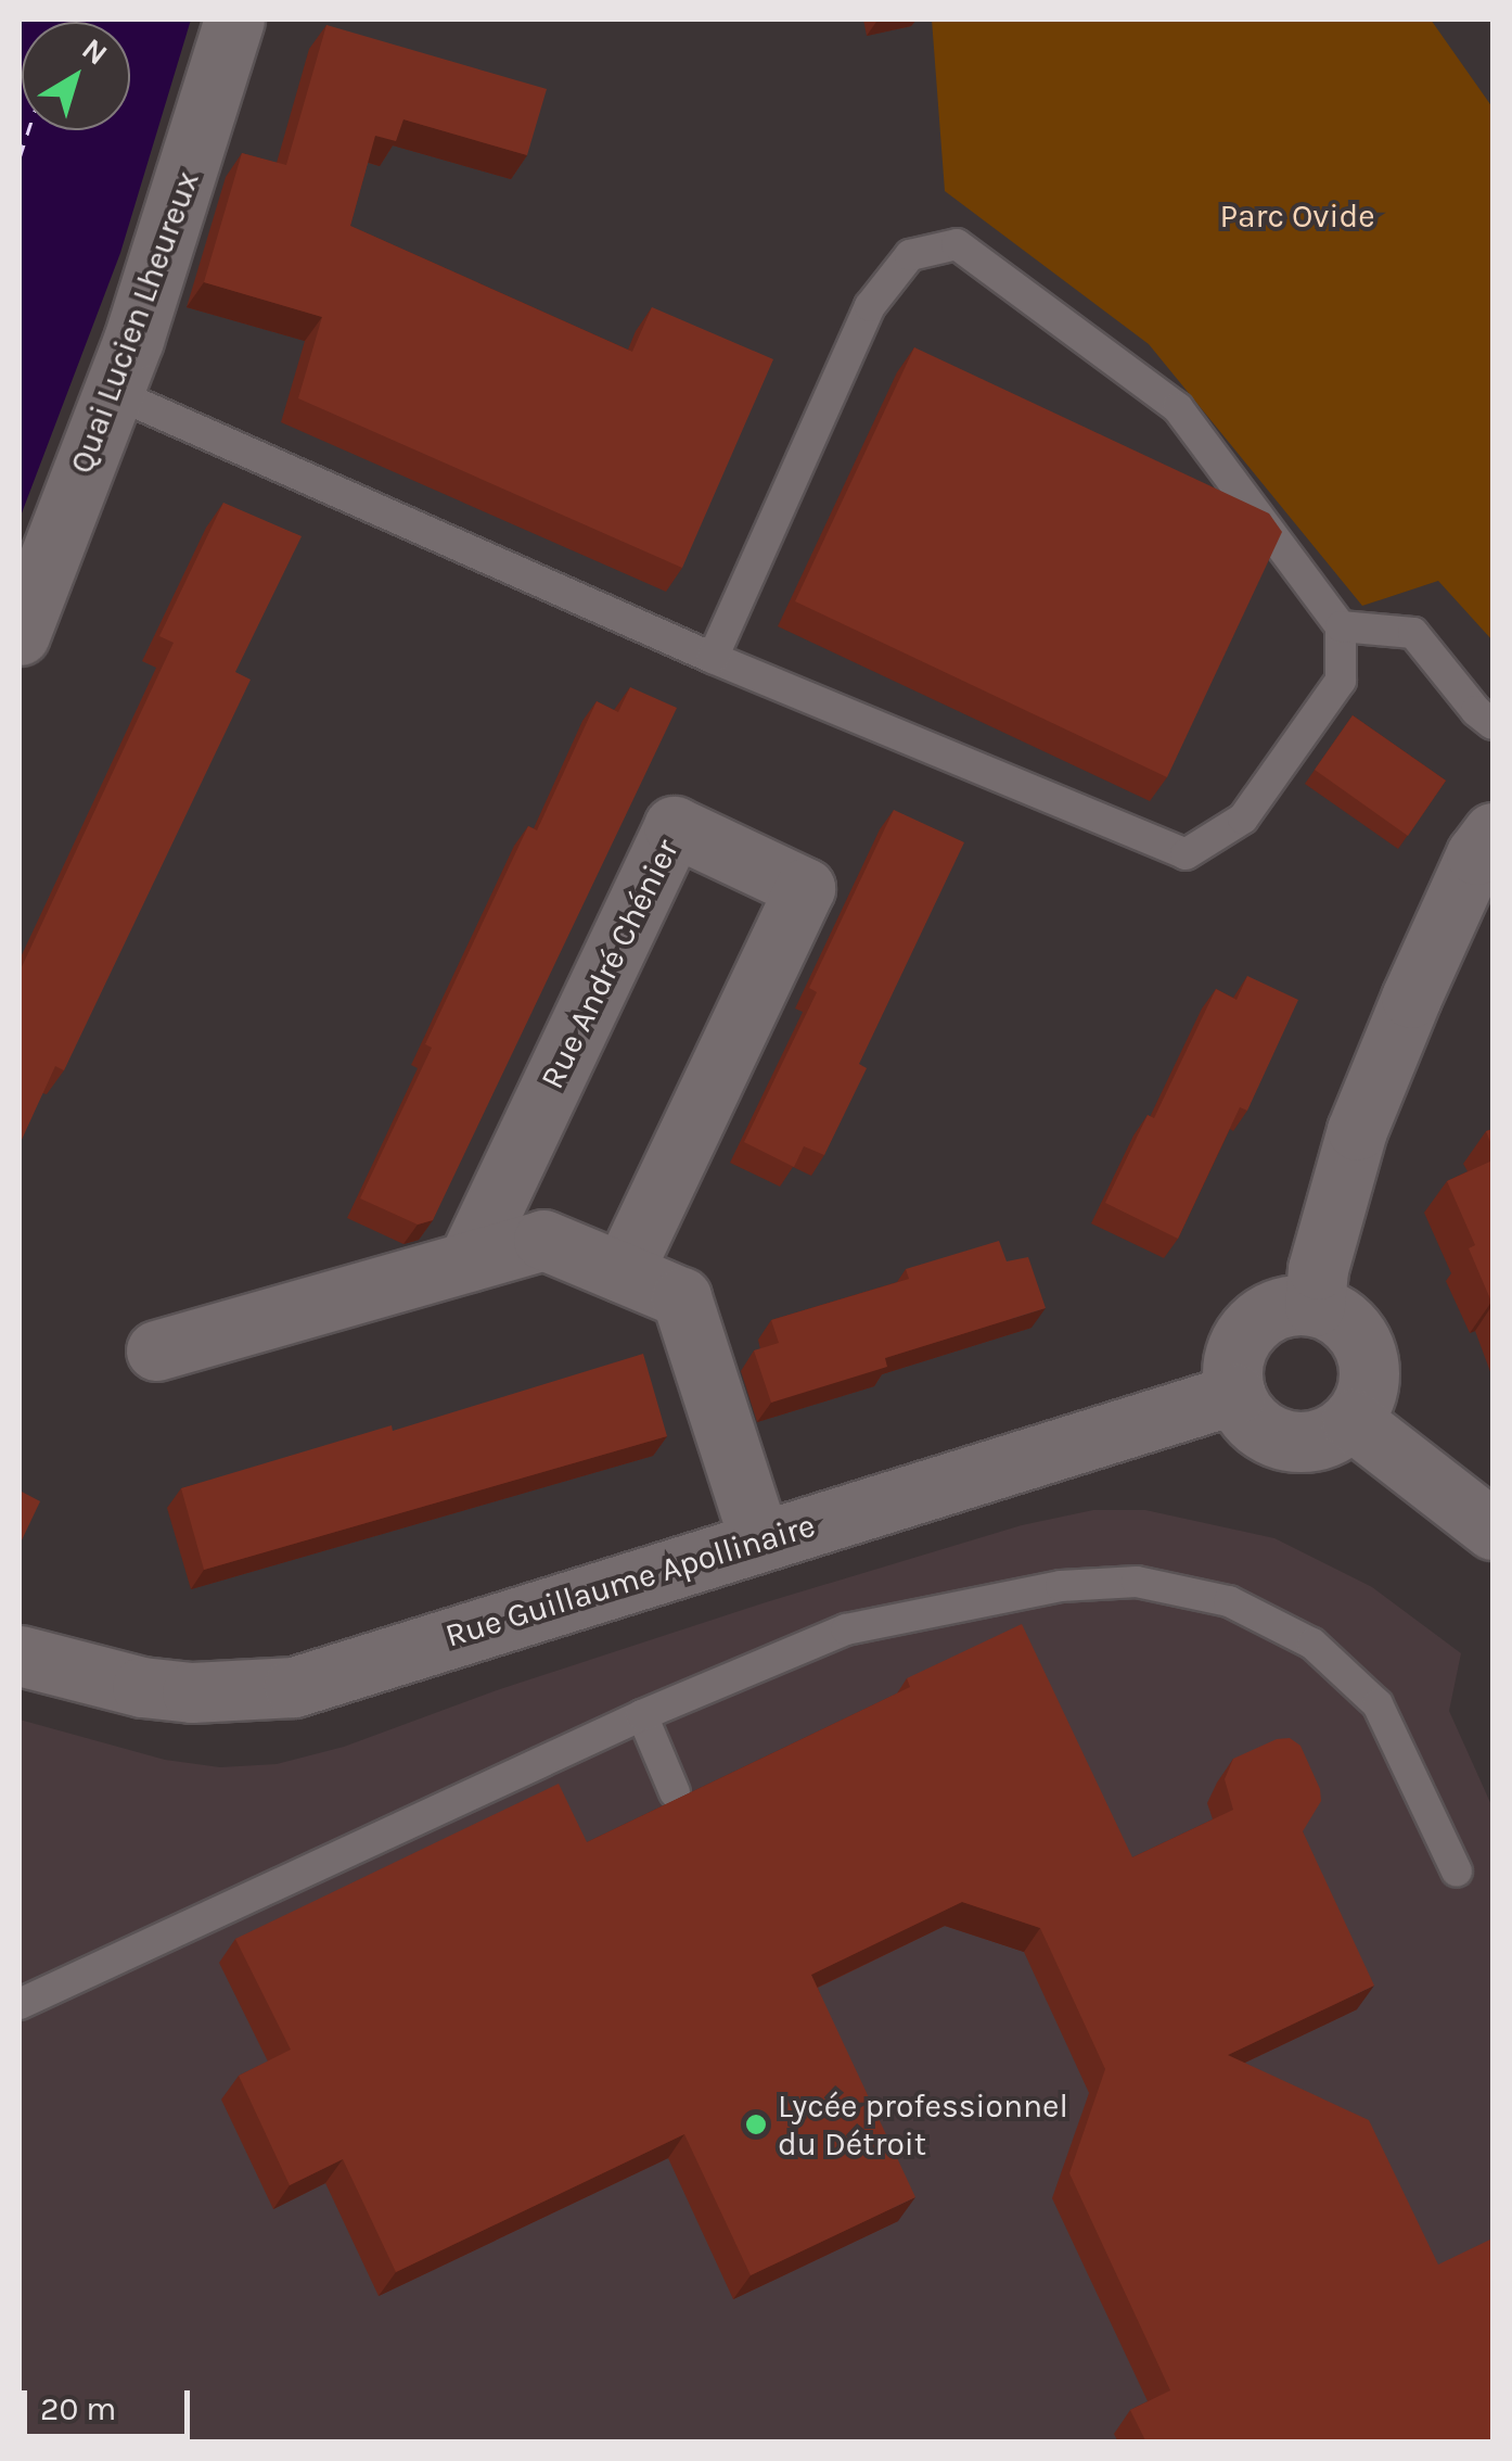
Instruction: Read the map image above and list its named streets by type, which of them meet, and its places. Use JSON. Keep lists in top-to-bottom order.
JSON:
{
  "streets": {
    "street": ["Quai Lucien Lheureux", "Rue André Chénier", "Rue Guillaume Apollinaire"]
  },
  "parks": ["Parc Ovide"],
  "places": ["Lycée professionnel du Détroit"],
  "scale_bar": "20 m",
  "north": "top right"
}
